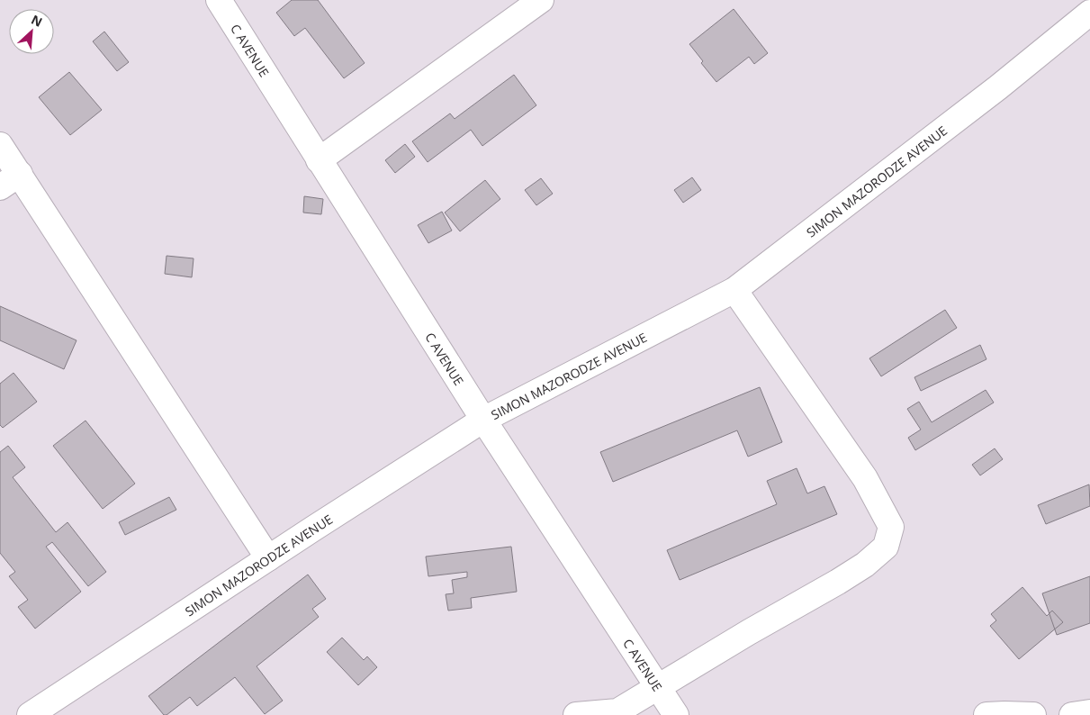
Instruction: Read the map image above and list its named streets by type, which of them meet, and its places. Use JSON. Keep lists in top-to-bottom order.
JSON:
{
  "streets": {
    "street": ["C AVENUE", "SIMON MAZORODZE AVENUE"]
  },
  "crossings": [
    ["C AVENUE", "SIMON MAZORODZE AVENUE"]
  ],
  "north": "top right"
}
